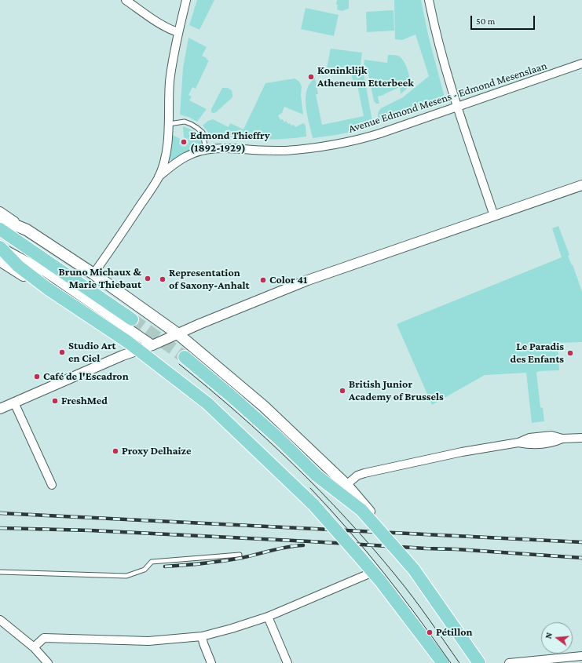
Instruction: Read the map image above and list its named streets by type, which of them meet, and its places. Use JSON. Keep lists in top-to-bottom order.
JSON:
{
  "streets": {
    "street": ["Avenue Edmond Mesens - Edmond Mesenslaan"]
  },
  "places": [
    "Koninklijk Atheneum Etterbeek",
    "Edmond Thieffry (1892-1929)",
    "Bruno Michaux & Marie Thiebaut",
    "Representation of Saxony-Anhalt",
    "Color 41",
    "Studio Art en Ciel",
    "Le Paradis des Enfants",
    "Café de l'Escadron",
    "British Junior Academy of Brussels",
    "FreshMed",
    "Proxy Delhaize",
    "Pétillon"
  ],
  "scale_bar": "50 m",
  "north": "left"
}
